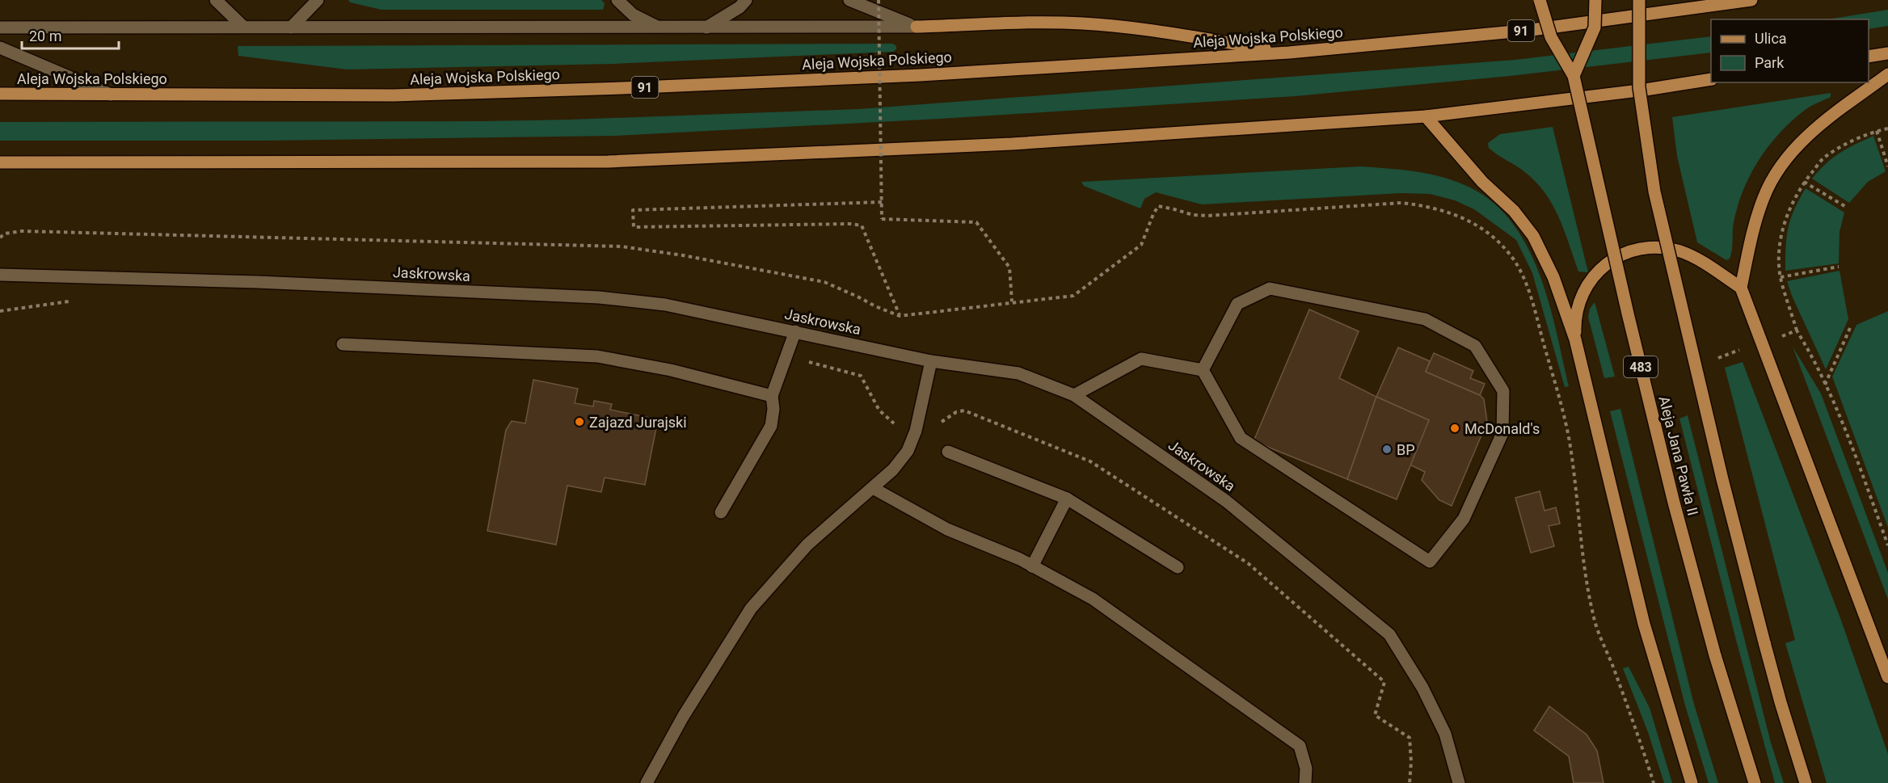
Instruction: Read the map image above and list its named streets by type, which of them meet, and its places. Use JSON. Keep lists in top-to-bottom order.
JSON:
{
  "streets": {
    "main road": [
      "91",
      "Aleja Wojska Polskiego",
      "483",
      "Aleja Jana Pawła II"
    ],
    "street": ["Jaskrowska"]
  },
  "places": ["Zajazd Jurajski", "McDonald's", "BP"],
  "legend": ["Ulica", "Park"],
  "scale_bar": "20 m"
}
